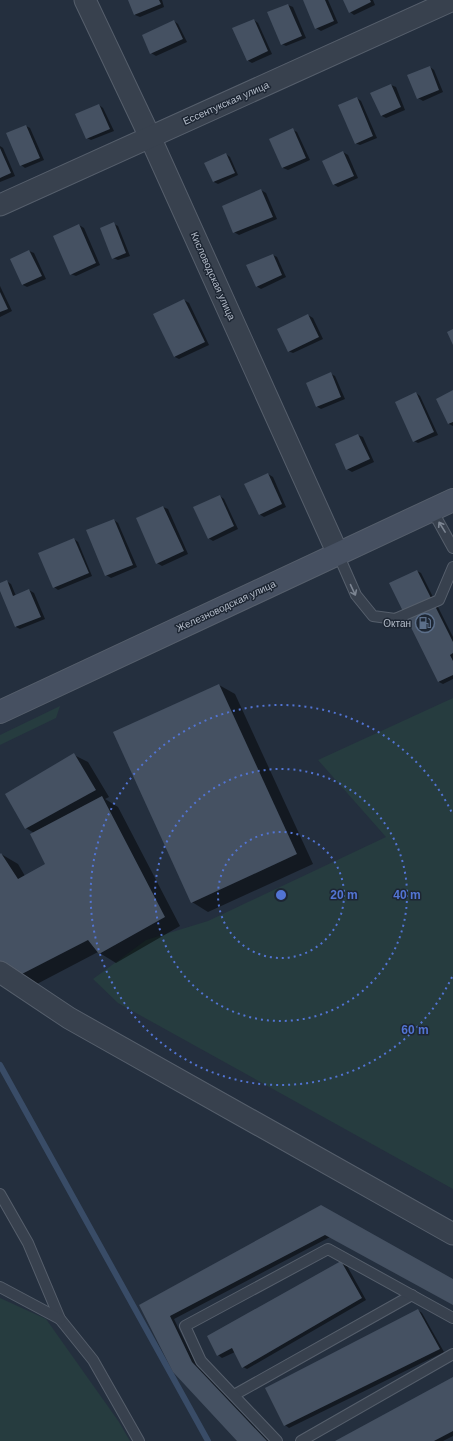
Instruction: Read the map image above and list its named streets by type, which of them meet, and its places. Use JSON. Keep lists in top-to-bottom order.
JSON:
{
  "streets": {
    "main road": ["Железноводская улица"],
    "street": ["Ессентукская улица", "Кисловодская улица"]
  },
  "crossings": [
    ["Ессентукская улица", "Кисловодская улица"],
    ["Кисловодская улица", "Железноводская улица"]
  ],
  "places": {
    "fuel station": ["Октан"]
  },
  "rings": ["20 m", "40 m", "60 m"]
}
